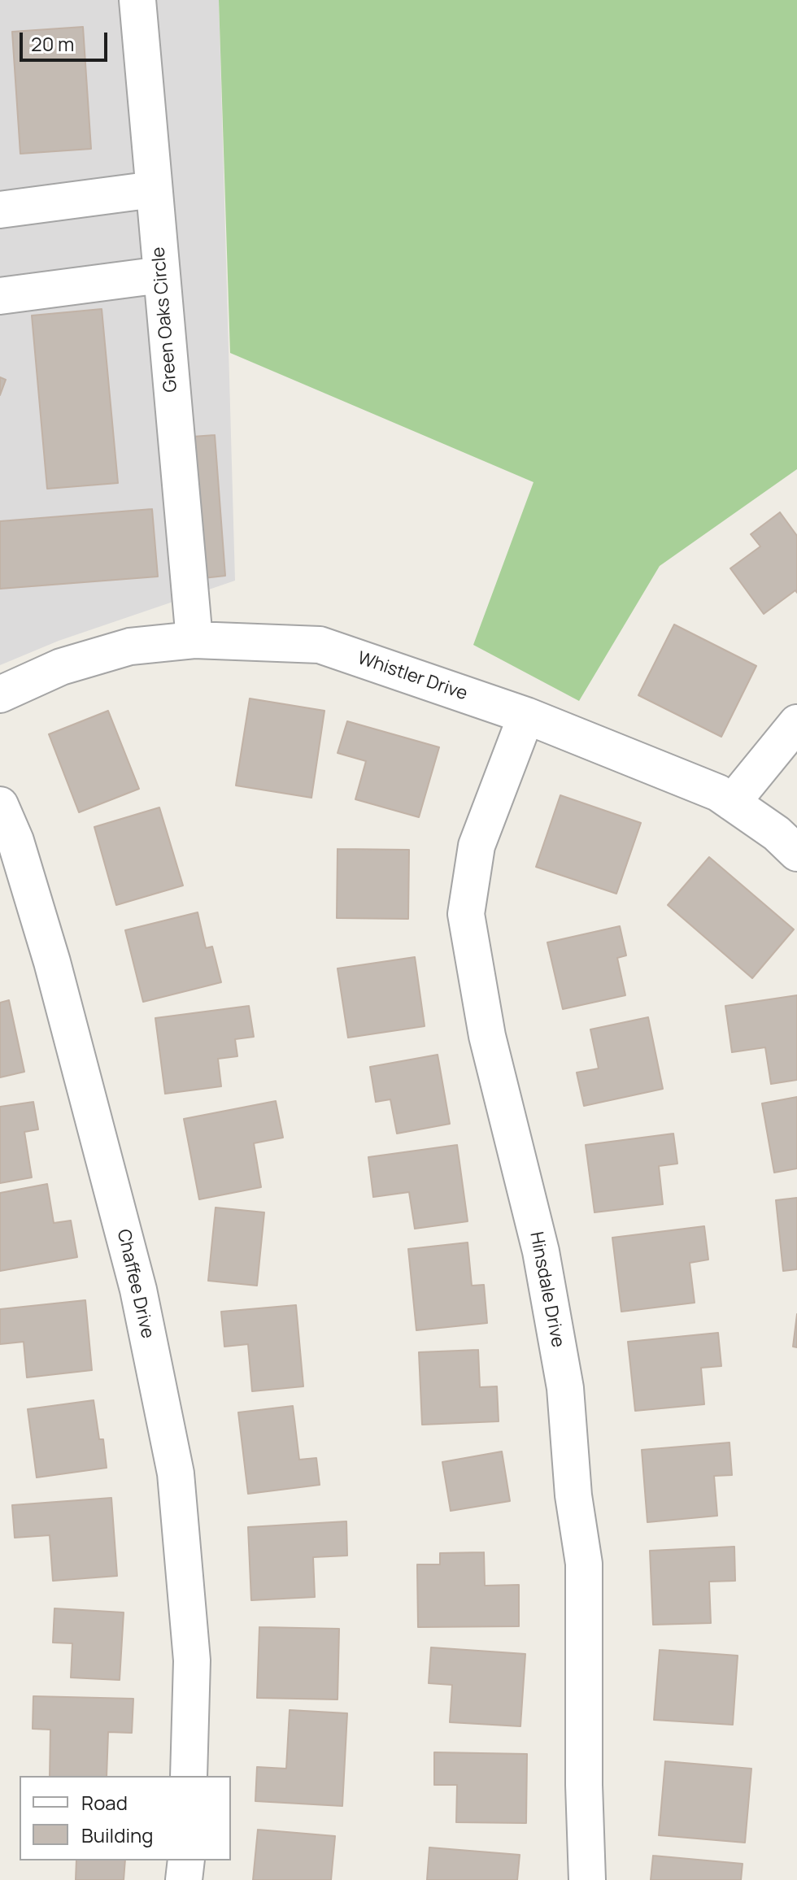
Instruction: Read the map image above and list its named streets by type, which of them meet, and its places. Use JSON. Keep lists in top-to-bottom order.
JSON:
{
  "streets": {
    "street": [
      "Green Oaks Circle",
      "Whistler Drive",
      "Chaffee Drive",
      "Hinsdale Drive"
    ]
  },
  "crossings": [
    ["Green Oaks Circle", "Whistler Drive"],
    ["Whistler Drive", "Hinsdale Drive"]
  ],
  "legend": ["Road", "Building"],
  "scale_bar": "20 m"
}
